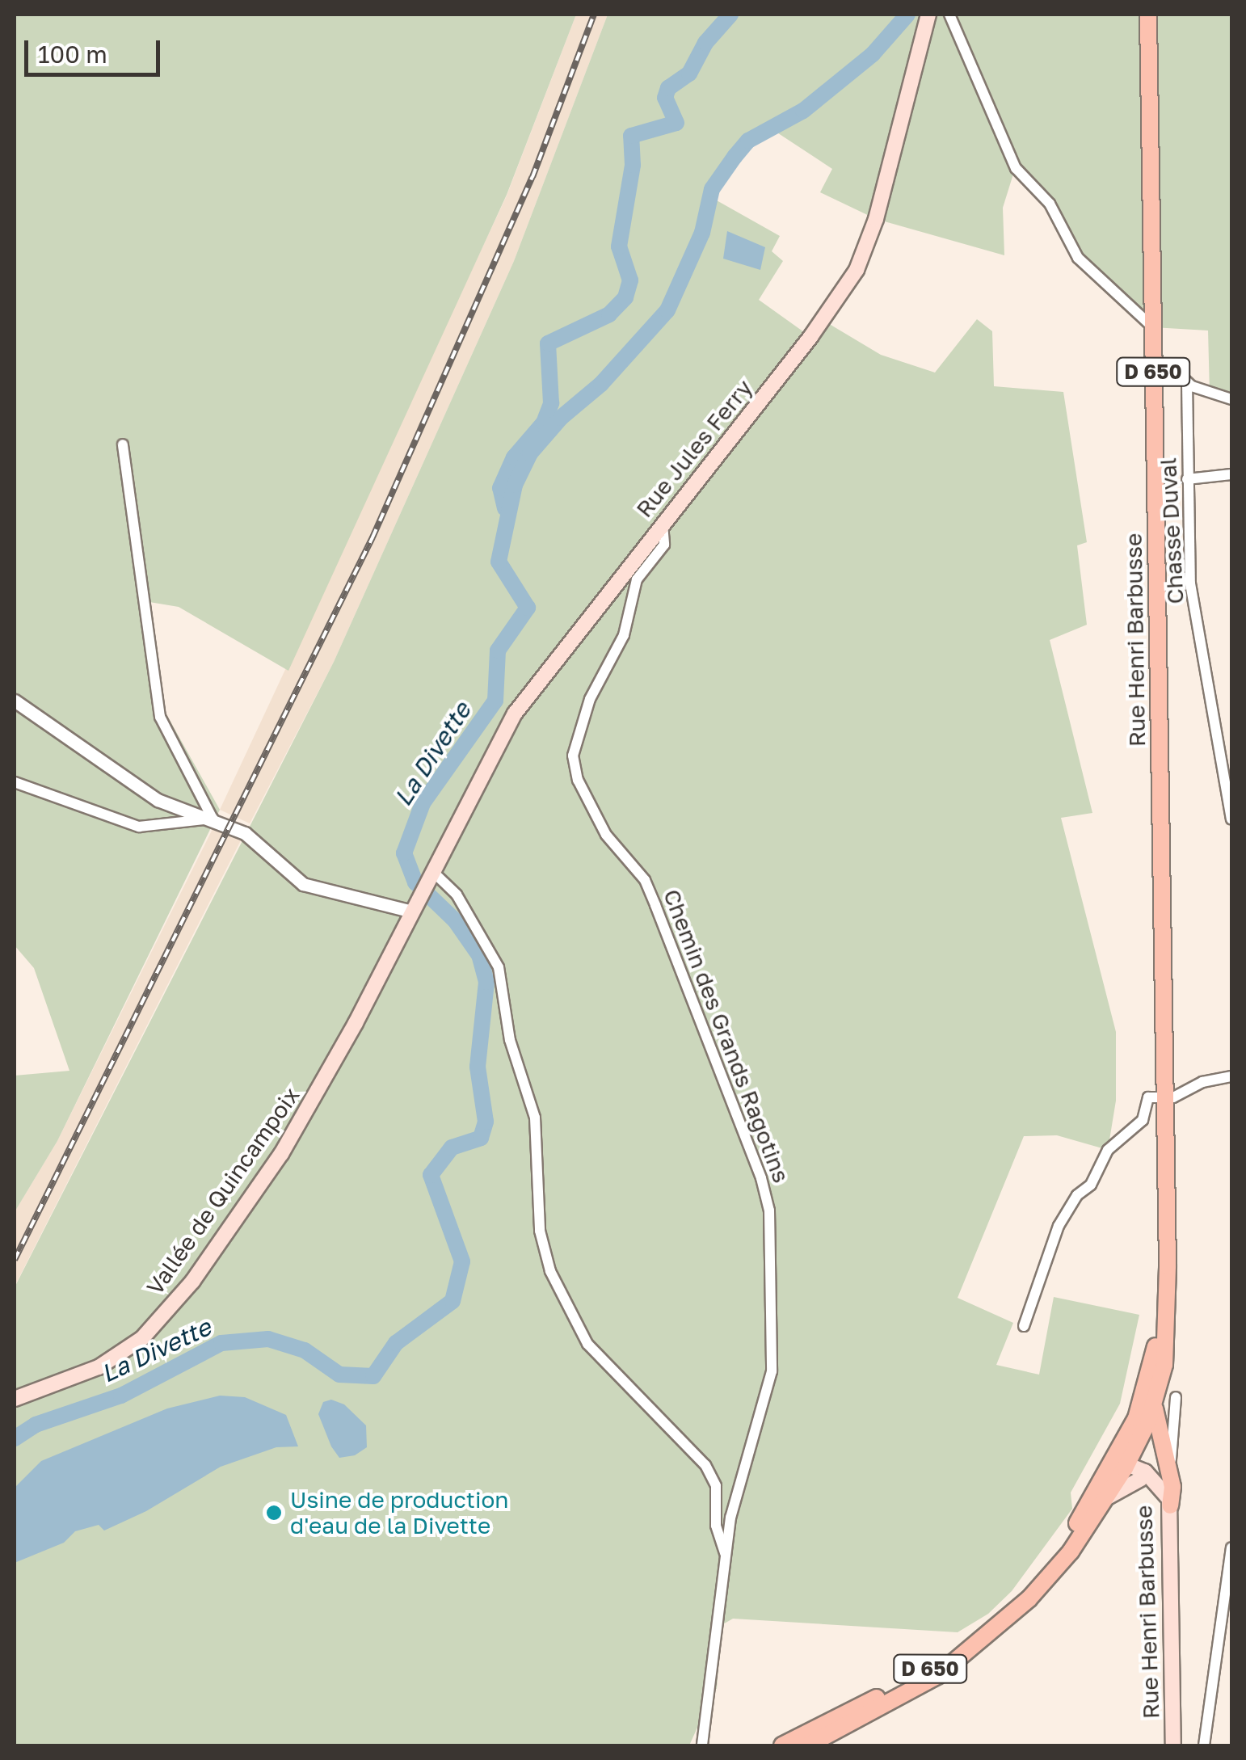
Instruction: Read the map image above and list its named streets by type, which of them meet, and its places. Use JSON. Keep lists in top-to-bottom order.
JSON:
{
  "streets": {
    "main road": [
      "D 650",
      "Rue Jules Ferry",
      "Rue Henri Barbusse",
      "Vallée de Quincampoix"
    ],
    "street": ["Chasse Duval", "Chemin des Grands Ragotins"]
  },
  "crossings": [
    ["D 650", "Rue Henri Barbusse"],
    ["Rue Jules Ferry", "Chemin des Grands Ragotins"],
    ["Rue Jules Ferry", "Vallée de Quincampoix"]
  ],
  "water": ["La Divette"],
  "places": ["Usine de production d'eau de la Divette"],
  "scale_bar": "100 m"
}
